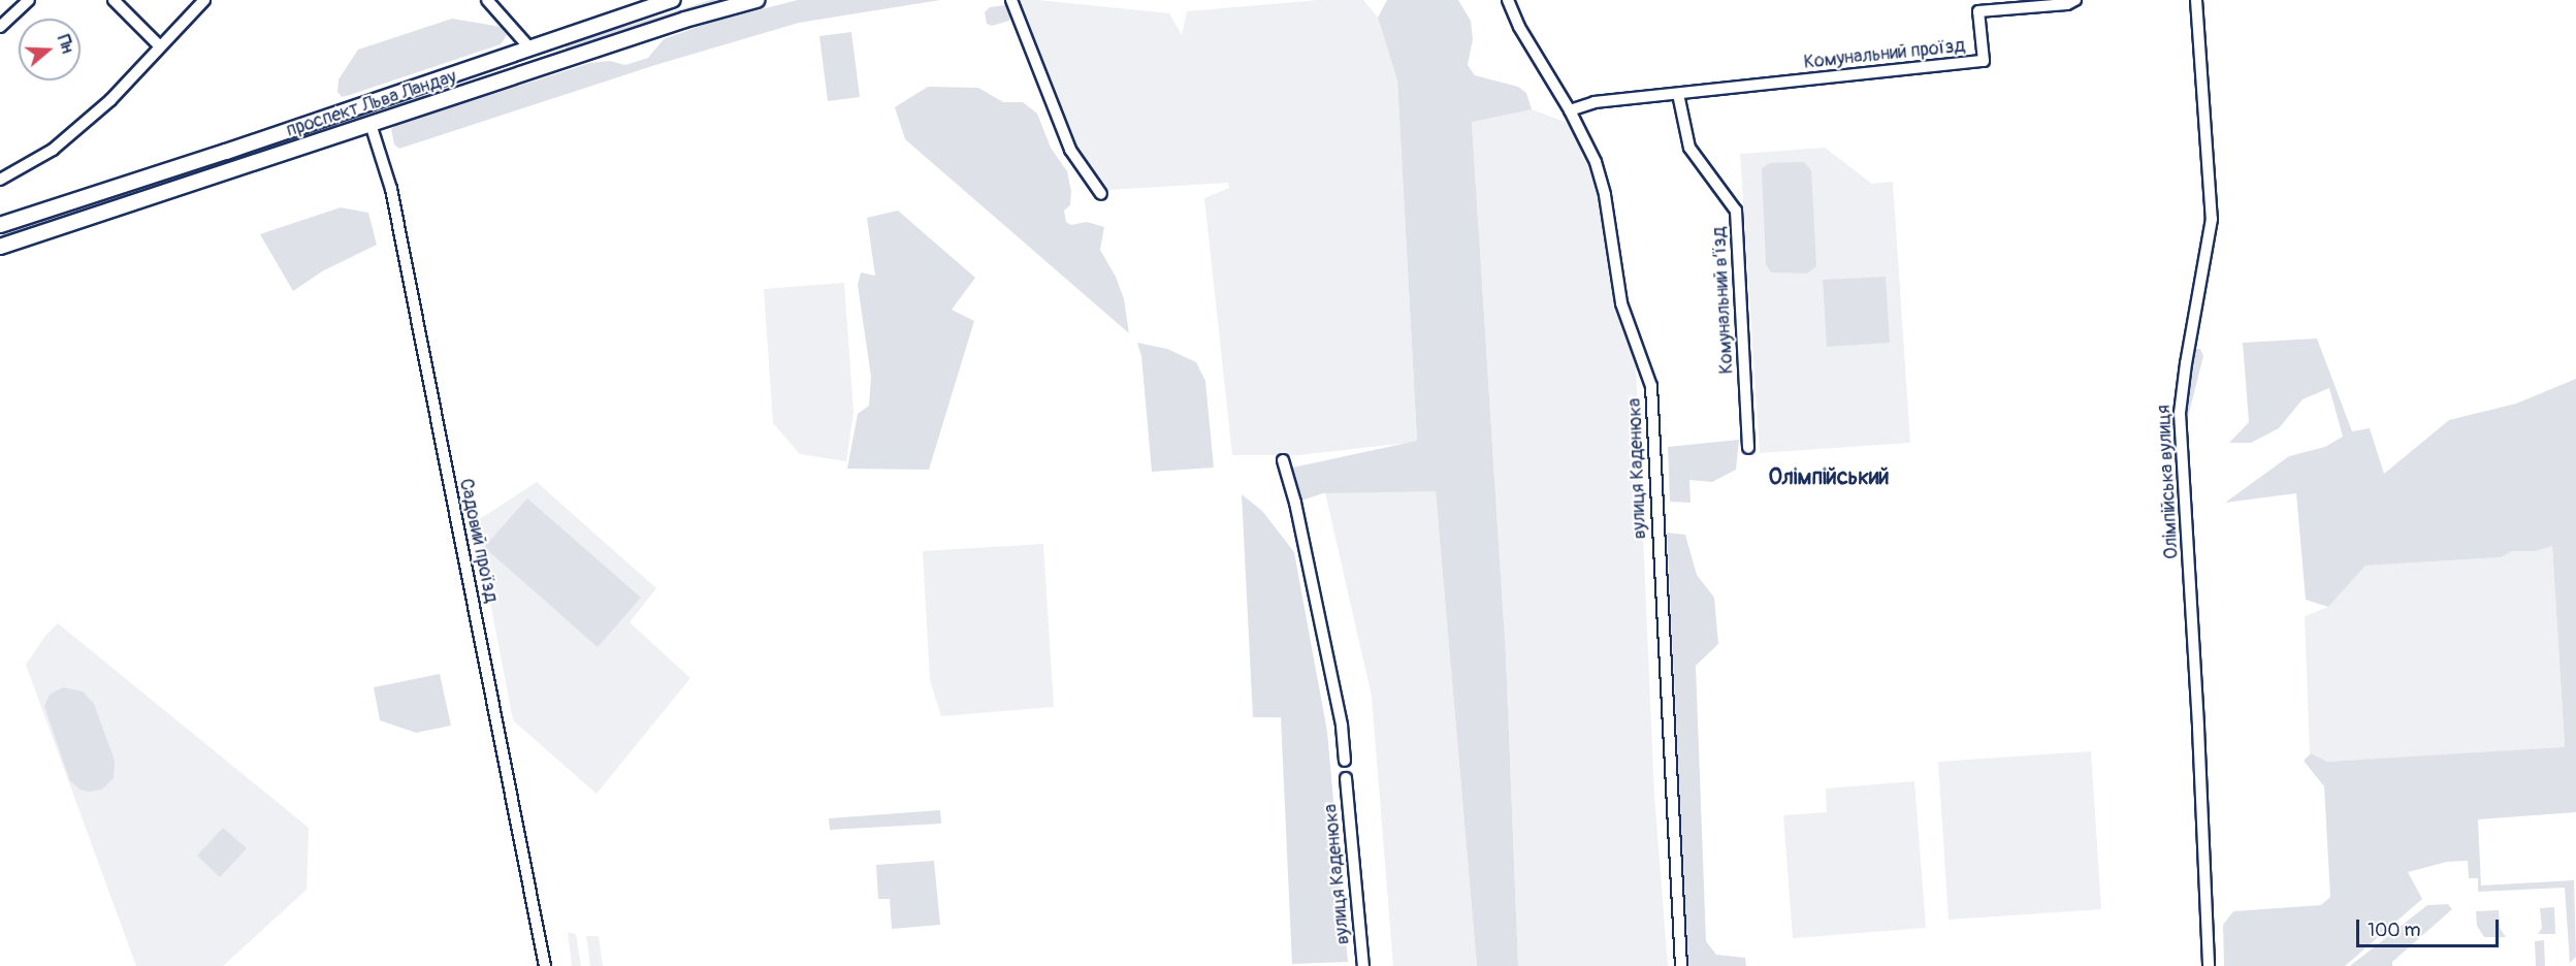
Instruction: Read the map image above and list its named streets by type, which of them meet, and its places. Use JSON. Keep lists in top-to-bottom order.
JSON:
{
  "streets": {
    "main road": ["проспект Льва Ландау"],
    "street": [
      "Комунальний проїзд",
      "Комунальний в’їзд",
      "вулиця Каденюка",
      "Олімпійська вулиця",
      "Садовий проїзд"
    ]
  },
  "crossings": [
    ["Комунальний проїзд", "Комунальний в’їзд"],
    ["проспект Льва Ландау", "Садовий проїзд"]
  ],
  "districts": ["Олімпійський"],
  "scale_bar": "100 m",
  "north": "right"
}
